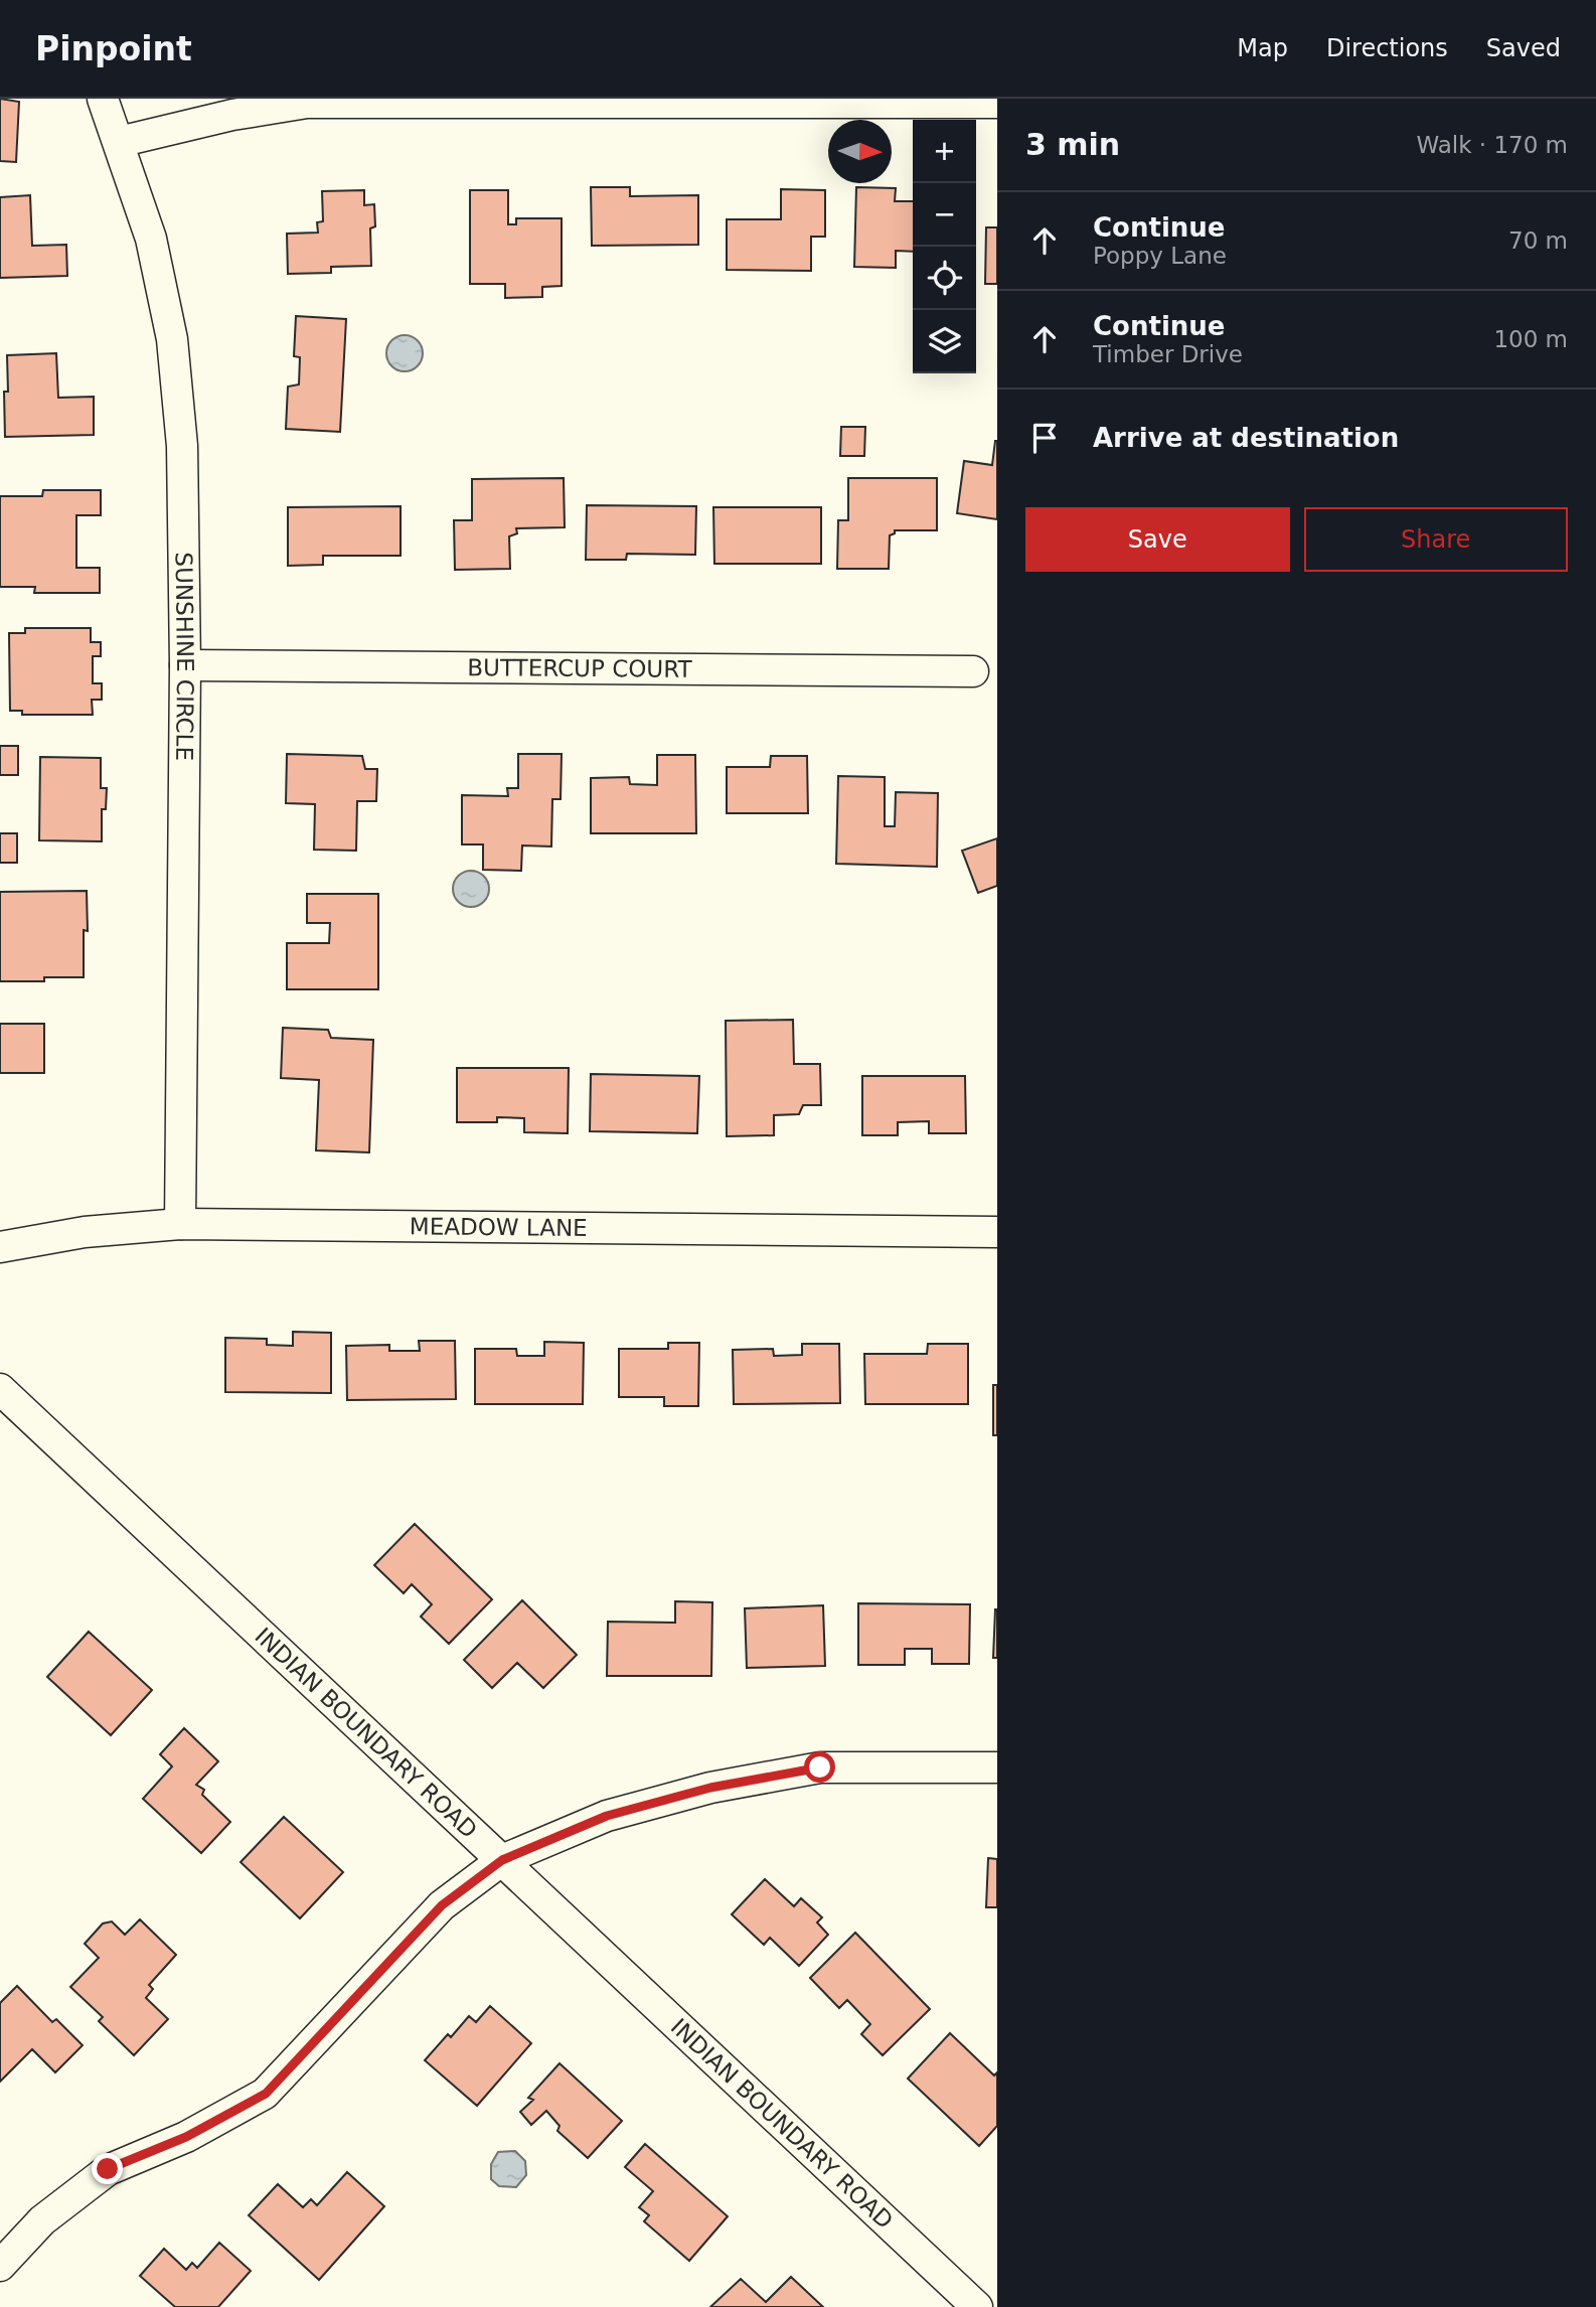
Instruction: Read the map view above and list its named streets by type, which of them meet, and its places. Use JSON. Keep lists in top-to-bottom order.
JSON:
{
  "streets": {
    "street": [
      "SUNSHINE CIRCLE",
      "BUTTERCUP COURT",
      "MEADOW LANE",
      "INDIAN BOUNDARY ROAD"
    ]
  },
  "crossings": [
    ["SUNSHINE CIRCLE", "BUTTERCUP COURT"],
    ["SUNSHINE CIRCLE", "MEADOW LANE"]
  ],
  "north": "right",
  "page": {
    "header": "Pinpoint",
    "nav": ["Map", "Directions", "Saved"],
    "heading": ["3 min", "Walk · 170 m"],
    "map_buttons": ["+", "−"],
    "list": [
      ["Continue", "Poppy Lane", "70 m"],
      ["Continue", "Timber Drive", "100 m"],
      "Arrive at destination"
    ],
    "buttons": ["Save", "Share"]
  }
}
